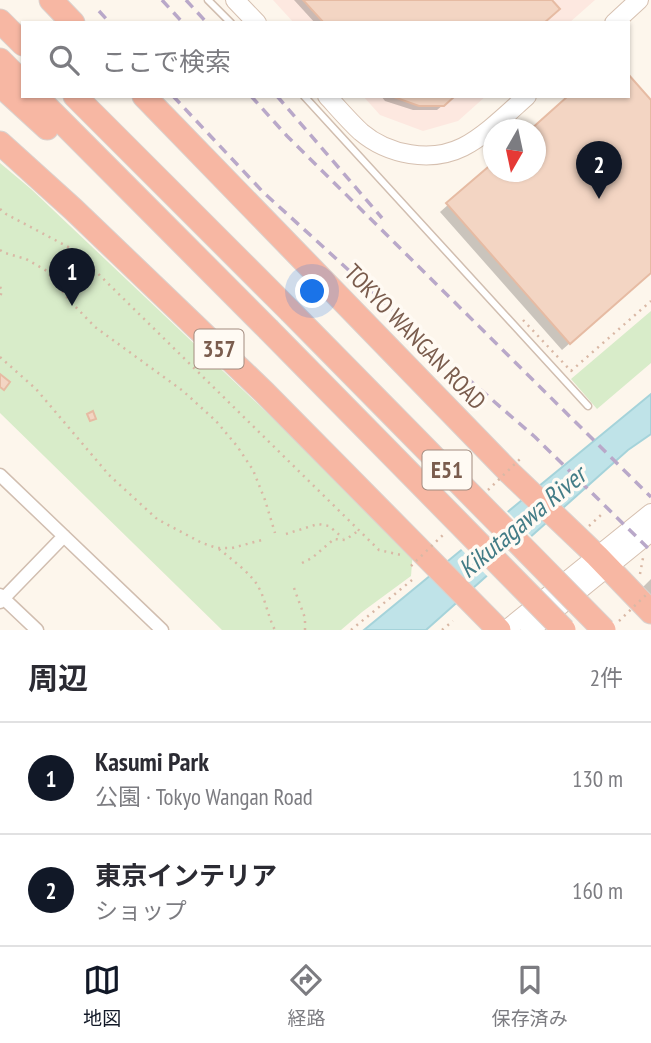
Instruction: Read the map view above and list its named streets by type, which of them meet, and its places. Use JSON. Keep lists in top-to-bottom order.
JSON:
{
  "streets": {
    "highway": ["TOKYO WANGAN ROAD", "357", "E51"]
  },
  "water": ["Kikutagawa River"],
  "north": "bottom",
  "page": {
    "search": "ここで検索",
    "pins": ["2", "1"],
    "heading": ["周辺", "2件"],
    "list": [
      {
        "mark": "1",
        "name": "Kasumi Park",
        "note": "公園 · Tokyo Wangan Road",
        "value": "130 m"
      },
      {
        "mark": "2",
        "name": "東京インテリア",
        "note": "ショップ",
        "value": "160 m"
      }
    ],
    "nav": ["地図", "経路", "保存済み"]
  }
}
